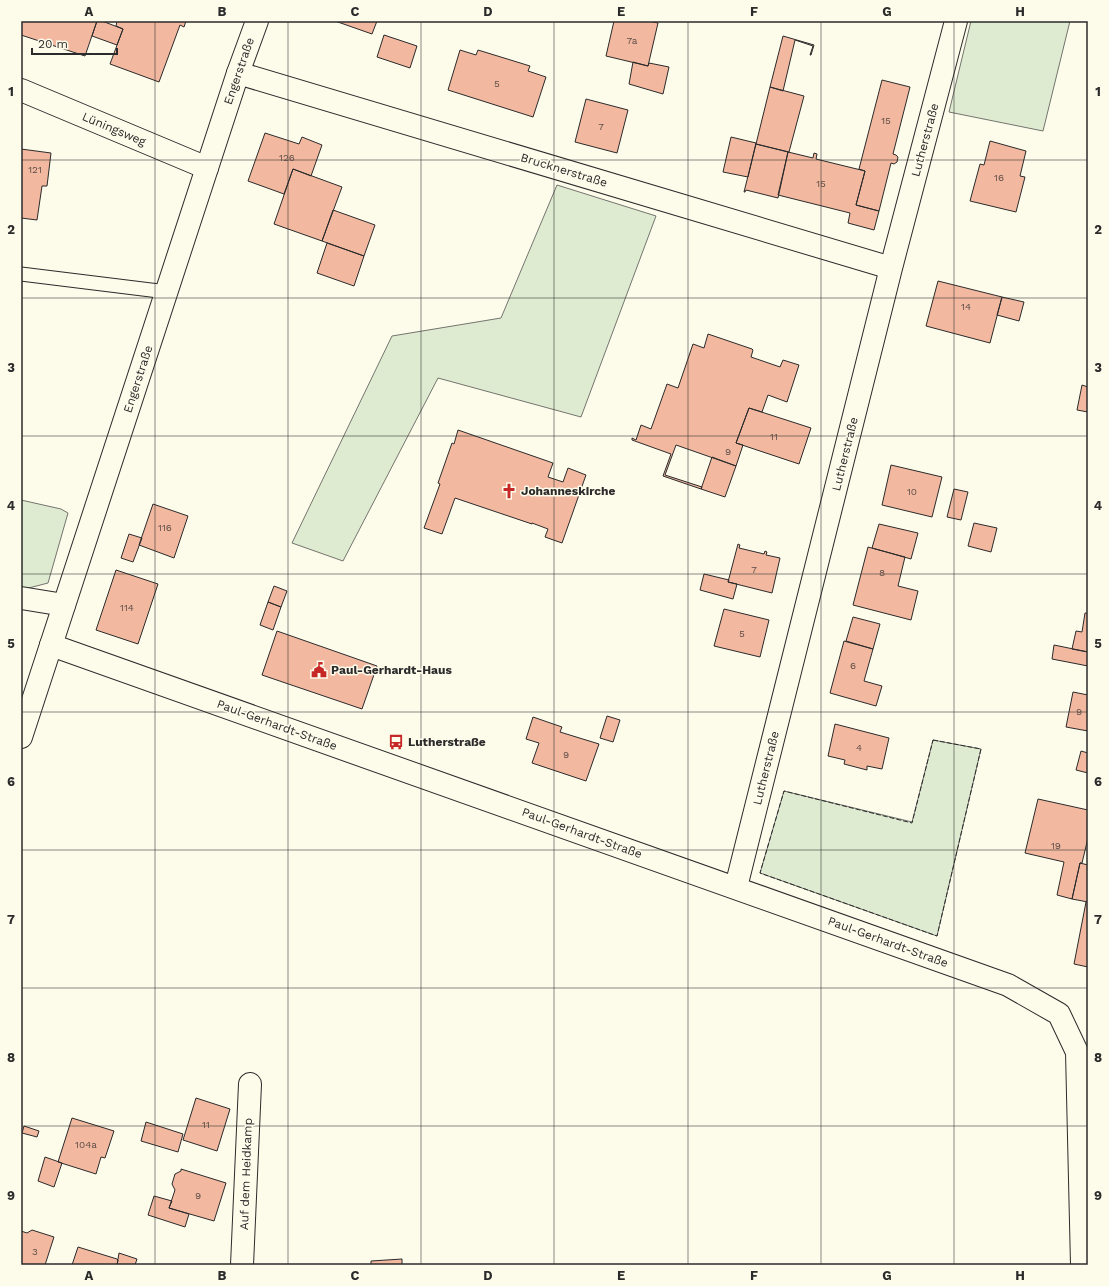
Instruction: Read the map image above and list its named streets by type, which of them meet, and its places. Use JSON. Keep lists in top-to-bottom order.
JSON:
{
  "streets": {
    "street": [
      "Engerstraße",
      "Lüningsweg",
      "Lutherstraße",
      "Brucknerstraße",
      "Paul-Gerhardt-Straße",
      "Auf dem Heidkamp"
    ]
  },
  "crossings": [
    ["Engerstraße", "Lüningsweg"],
    ["Engerstraße", "Brucknerstraße"],
    ["Engerstraße", "Paul-Gerhardt-Straße"],
    ["Lutherstraße", "Brucknerstraße"],
    ["Lutherstraße", "Paul-Gerhardt-Straße"]
  ],
  "places": {
    "church": ["Johanneskirche"],
    "public building": ["Paul-Gerhardt-Haus"],
    "bus stop": ["Lutherstraße"]
  },
  "house_numbers": [
    "7a",
    "5",
    "15",
    "7",
    "126",
    "121",
    "16",
    "15",
    "14",
    "11",
    "9",
    "10",
    "116",
    "7",
    "8",
    "114",
    "5",
    "6",
    "9",
    "4",
    "9",
    "19",
    "11",
    "104a",
    "9",
    "3"
  ],
  "scale_bar": "20 m",
  "grid": {
    "columns": [
      "A",
      "B",
      "C",
      "D",
      "E",
      "F",
      "G",
      "H"
    ],
    "rows": [
      "1",
      "2",
      "3",
      "4",
      "5",
      "6",
      "7",
      "8",
      "9"
    ]
  }
}
